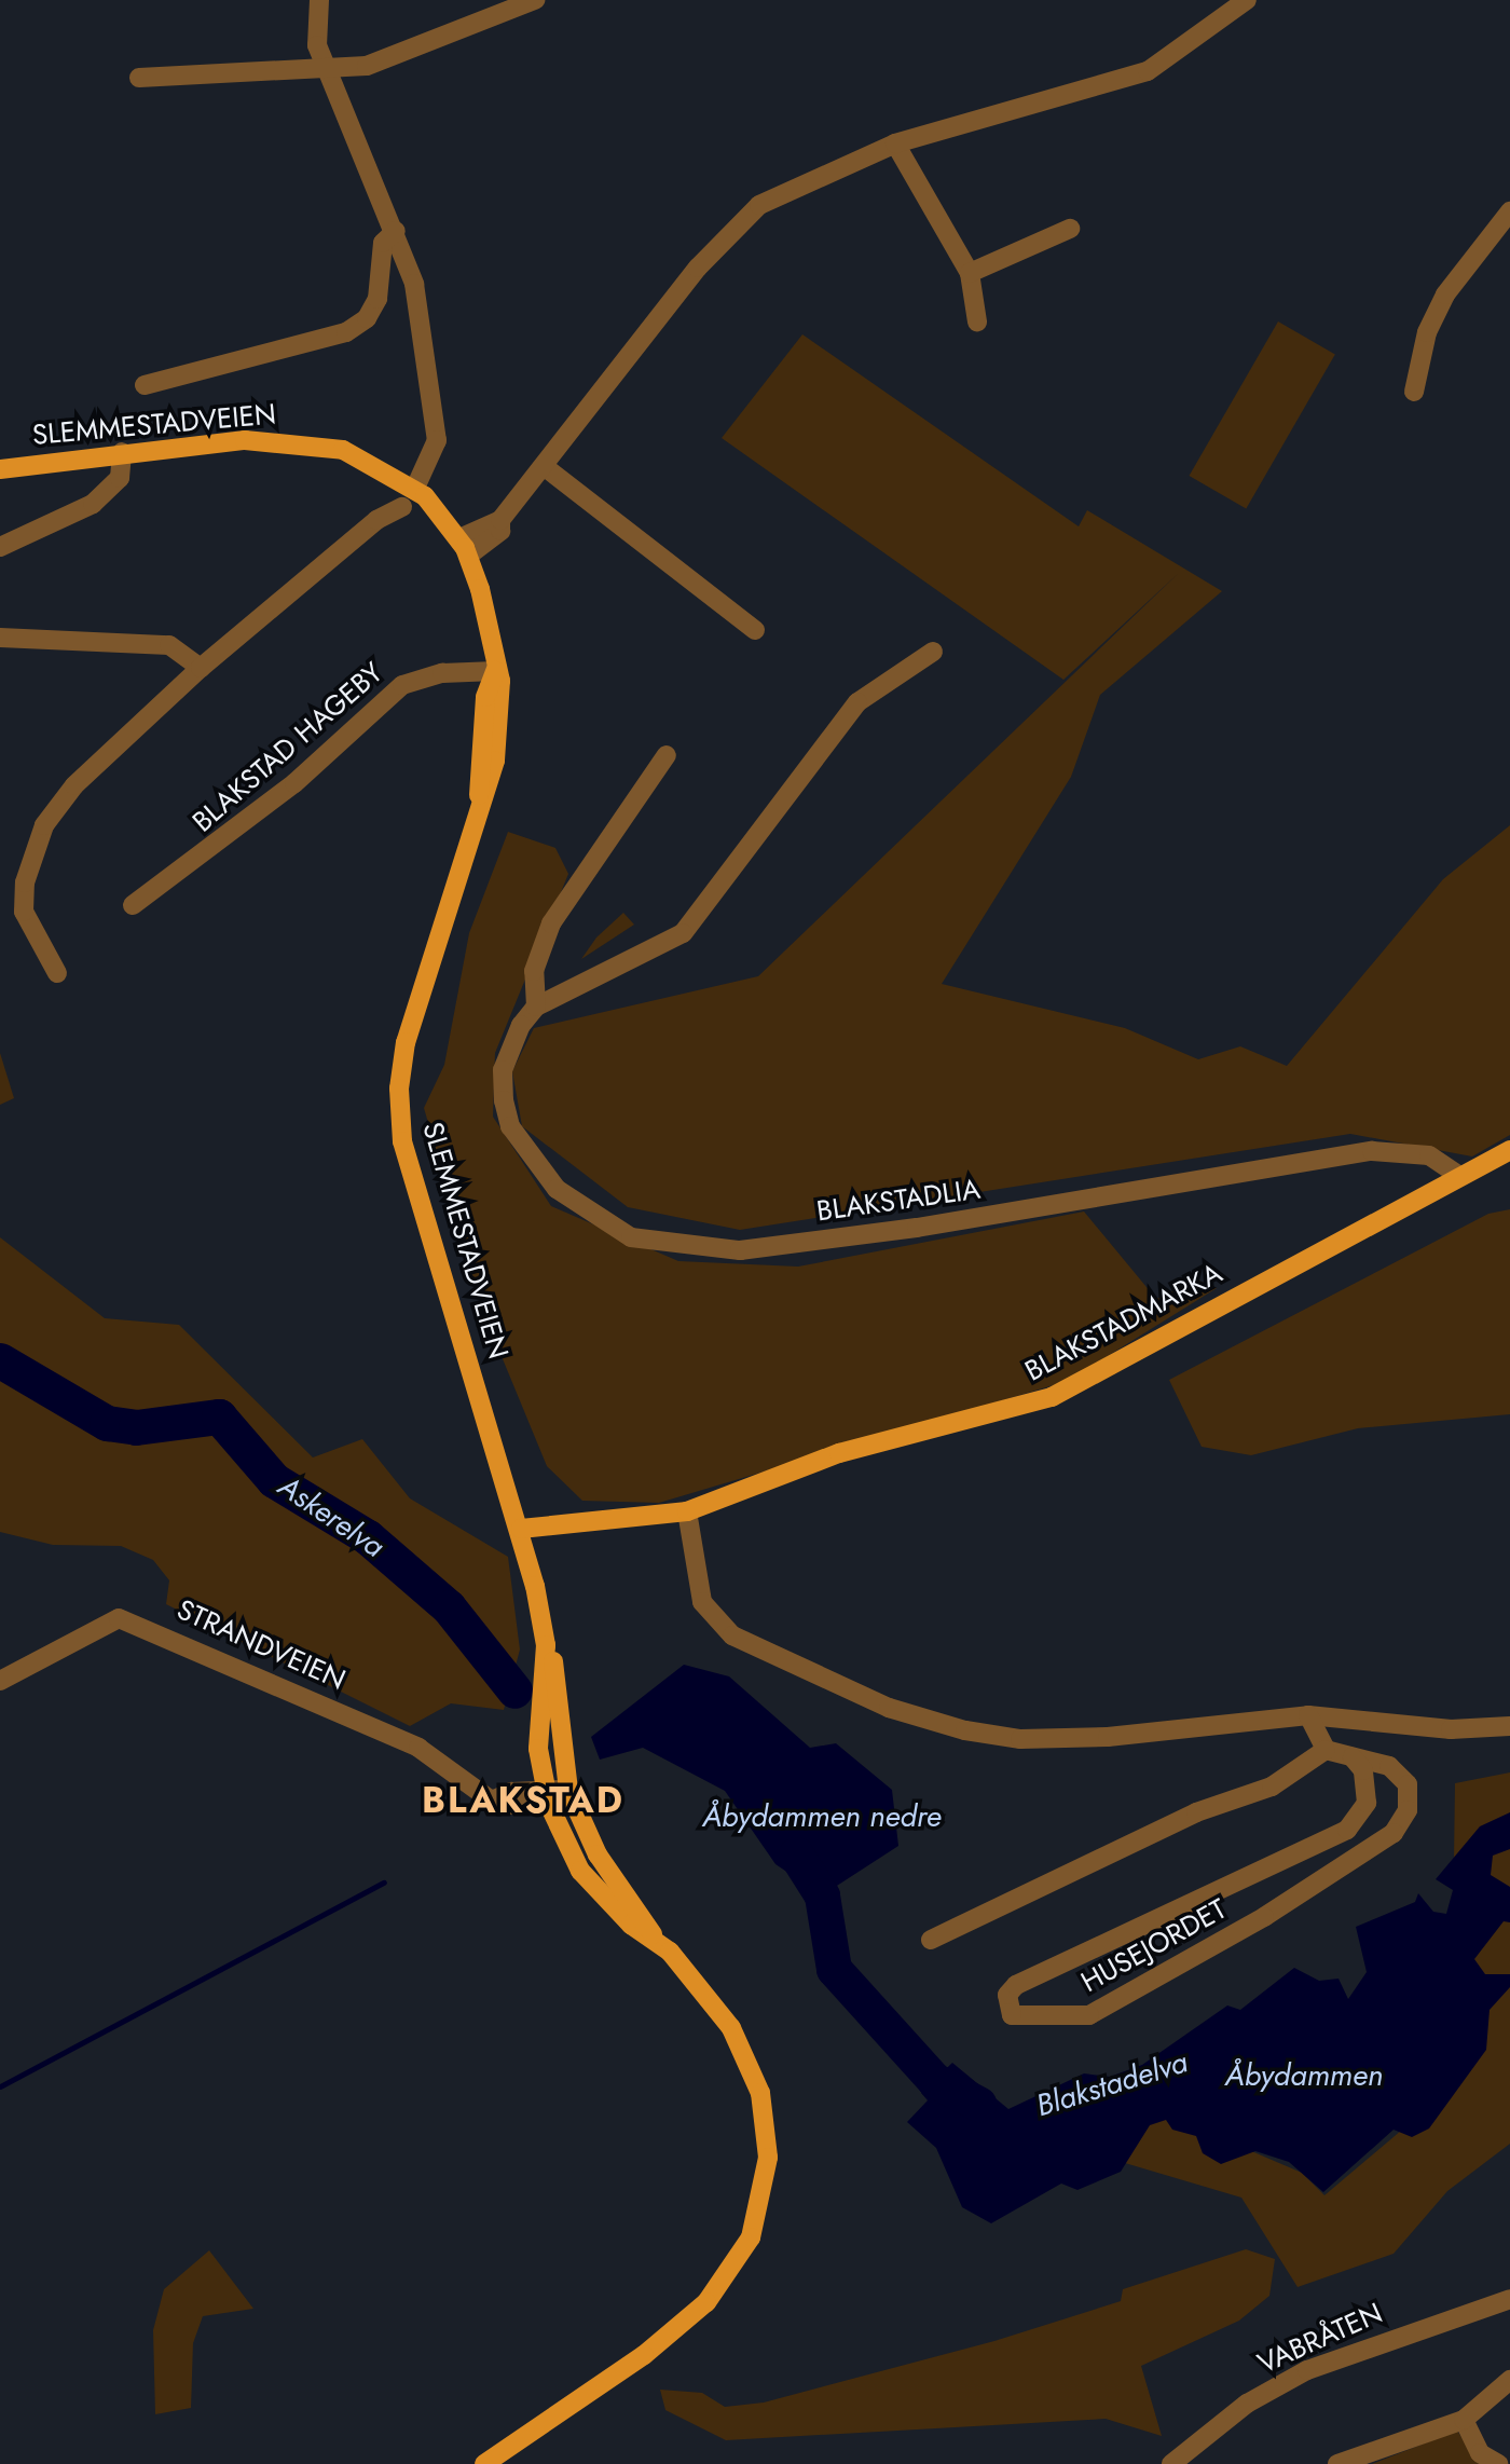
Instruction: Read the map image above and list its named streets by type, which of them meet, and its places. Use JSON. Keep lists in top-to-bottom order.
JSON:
{
  "streets": {
    "main road": ["SLEMMESTADVEIEN", "BLAKSTADMARKA"],
    "street": [
      "BLAKSTAD HAGEBY",
      "BLAKSTADLIA",
      "STRANDVEIEN",
      "HUSEJORDET",
      "VABRÅTEN"
    ]
  },
  "crossings": [
    ["SLEMMESTADVEIEN", "BLAKSTAD HAGEBY"],
    ["SLEMMESTADVEIEN", "BLAKSTADMARKA"],
    ["SLEMMESTADVEIEN", "STRANDVEIEN"],
    ["BLAKSTADLIA", "BLAKSTADMARKA"]
  ],
  "districts": ["BLAKSTAD"],
  "water": [
    "Askerelva",
    "Åbydammen nedre",
    "Åbydammen",
    "Blakstadelva"
  ]
}
